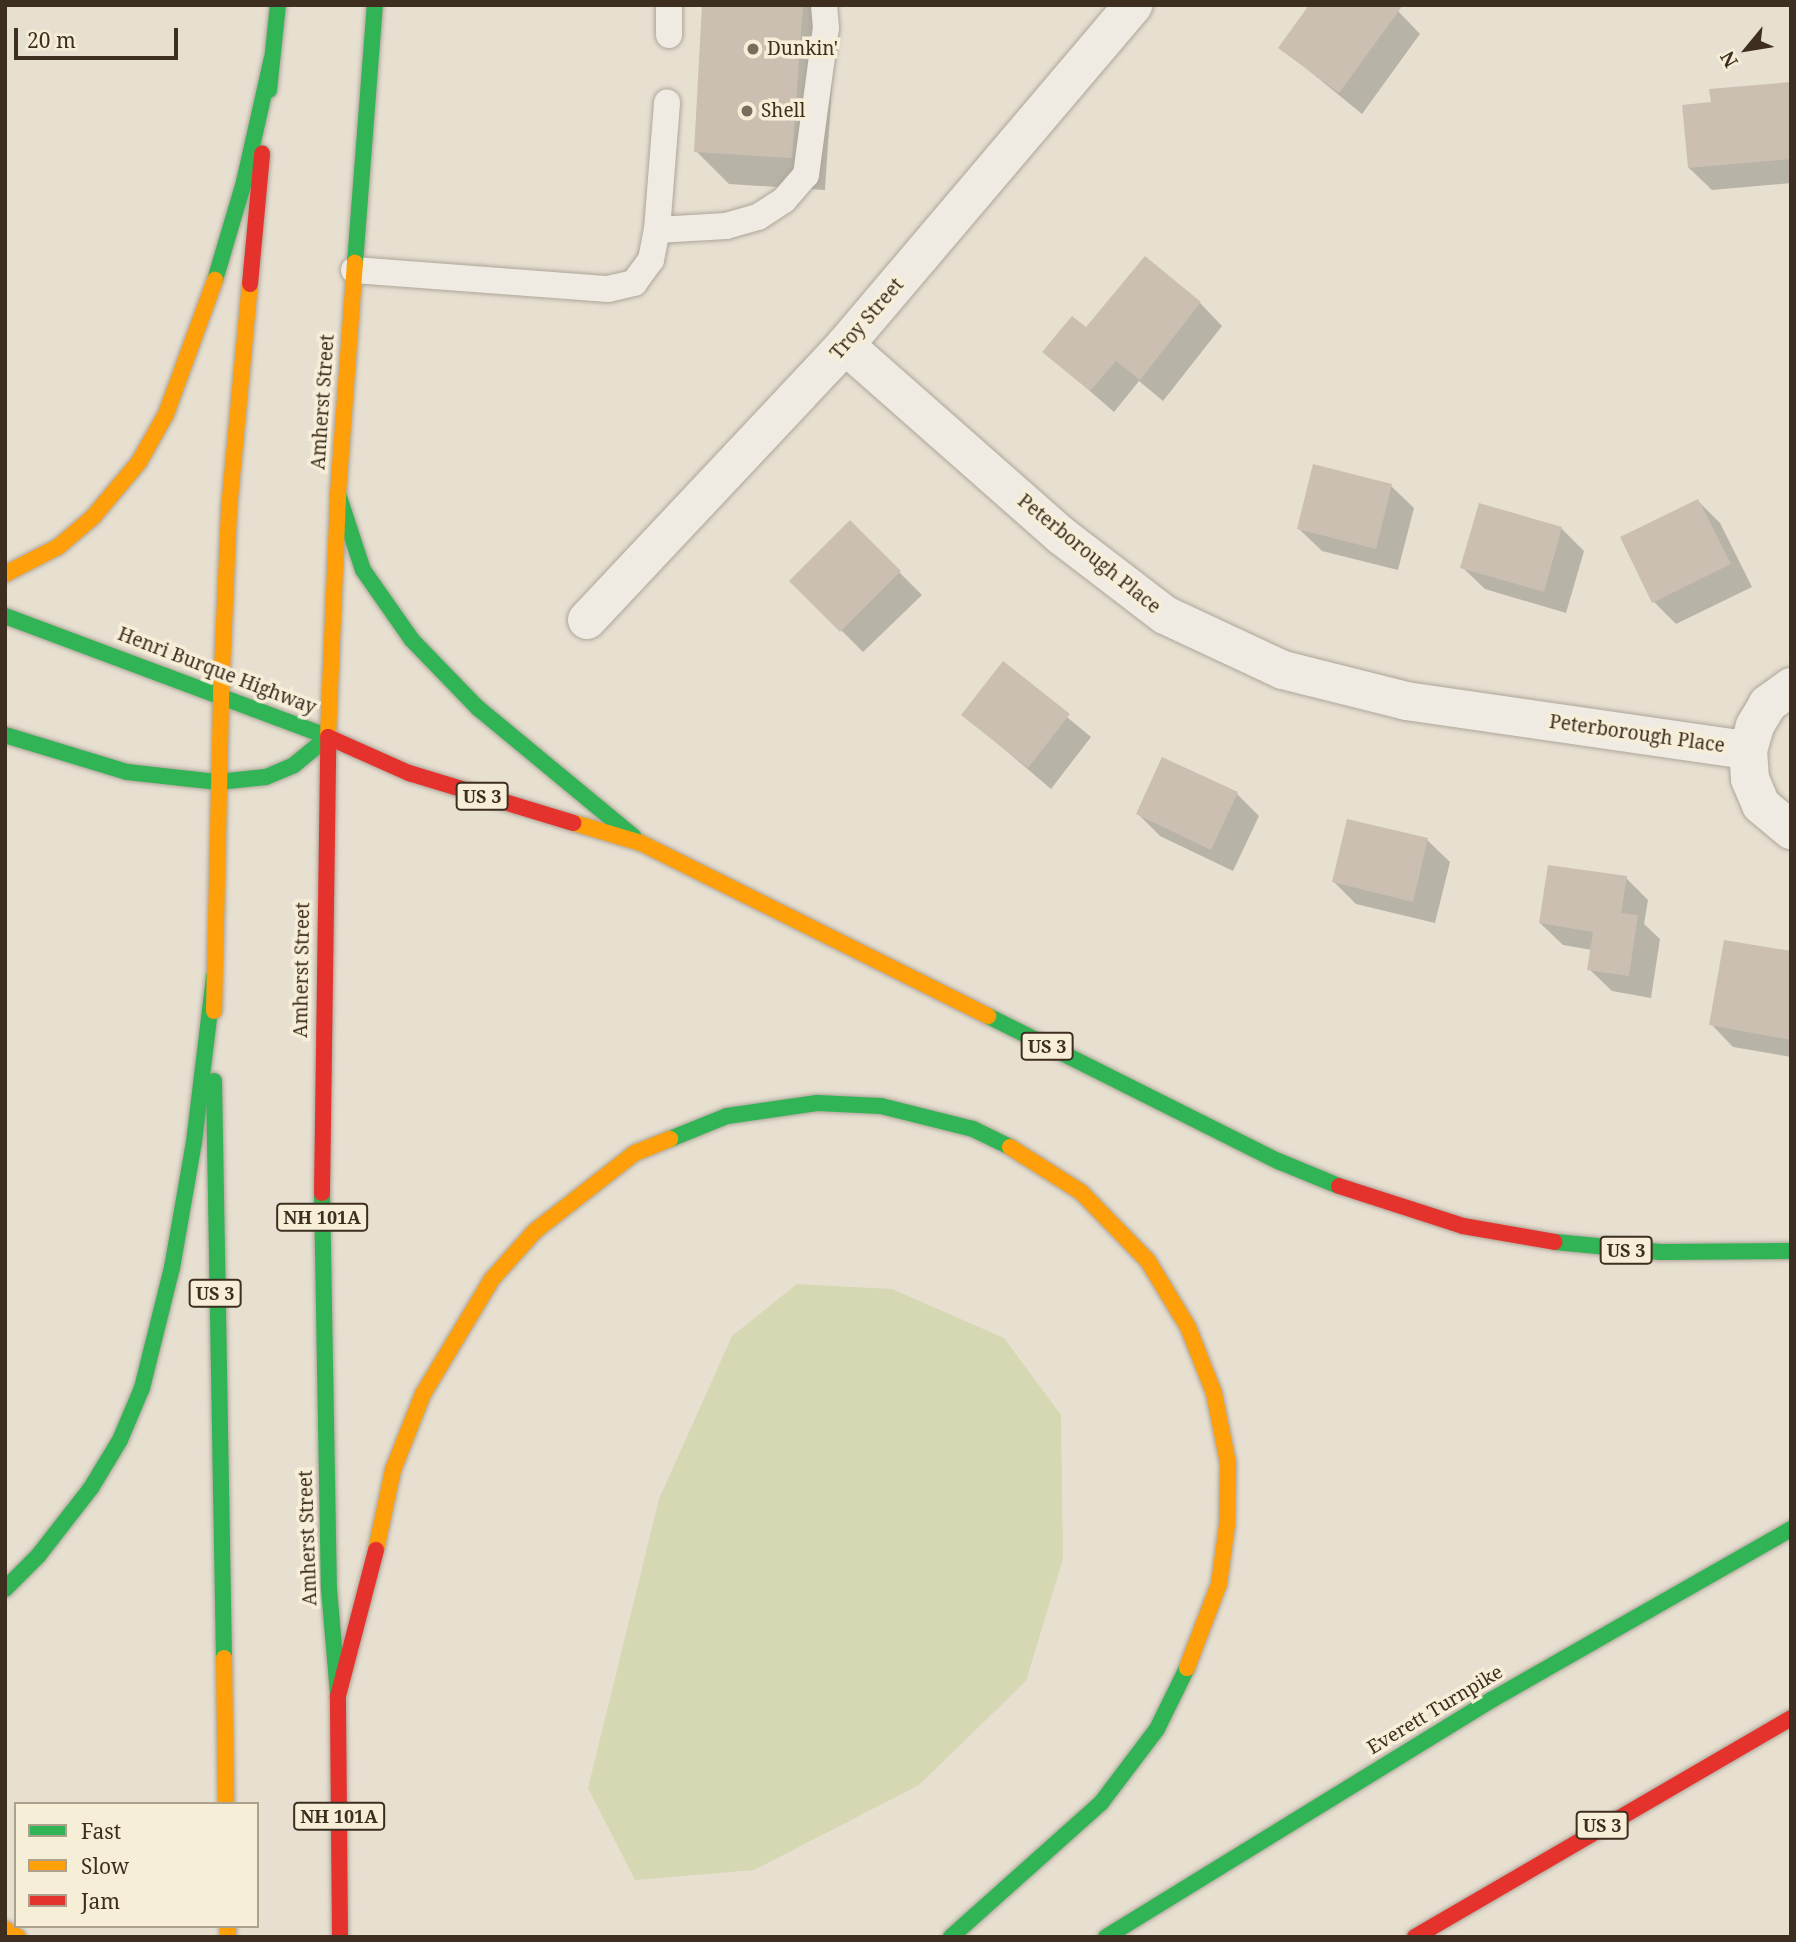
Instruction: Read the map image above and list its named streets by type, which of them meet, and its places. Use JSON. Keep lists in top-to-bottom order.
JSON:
{
  "streets": {
    "main road": [
      "Amherst Street",
      "Henri Burque Highway",
      "US 3",
      "NH 101A",
      "Everett Turnpike"
    ],
    "street": ["Troy Street", "Peterborough Place"]
  },
  "crossings": [
    ["Troy Street", "Peterborough Place"],
    ["Amherst Street", "Henri Burque Highway"],
    ["Amherst Street", "US 3"],
    ["Henri Burque Highway", "US 3"]
  ],
  "places": ["Dunkin'", "Shell"],
  "legend": ["Fast", "Slow", "Jam"],
  "scale_bar": "20 m",
  "north": "bottom left"
}
